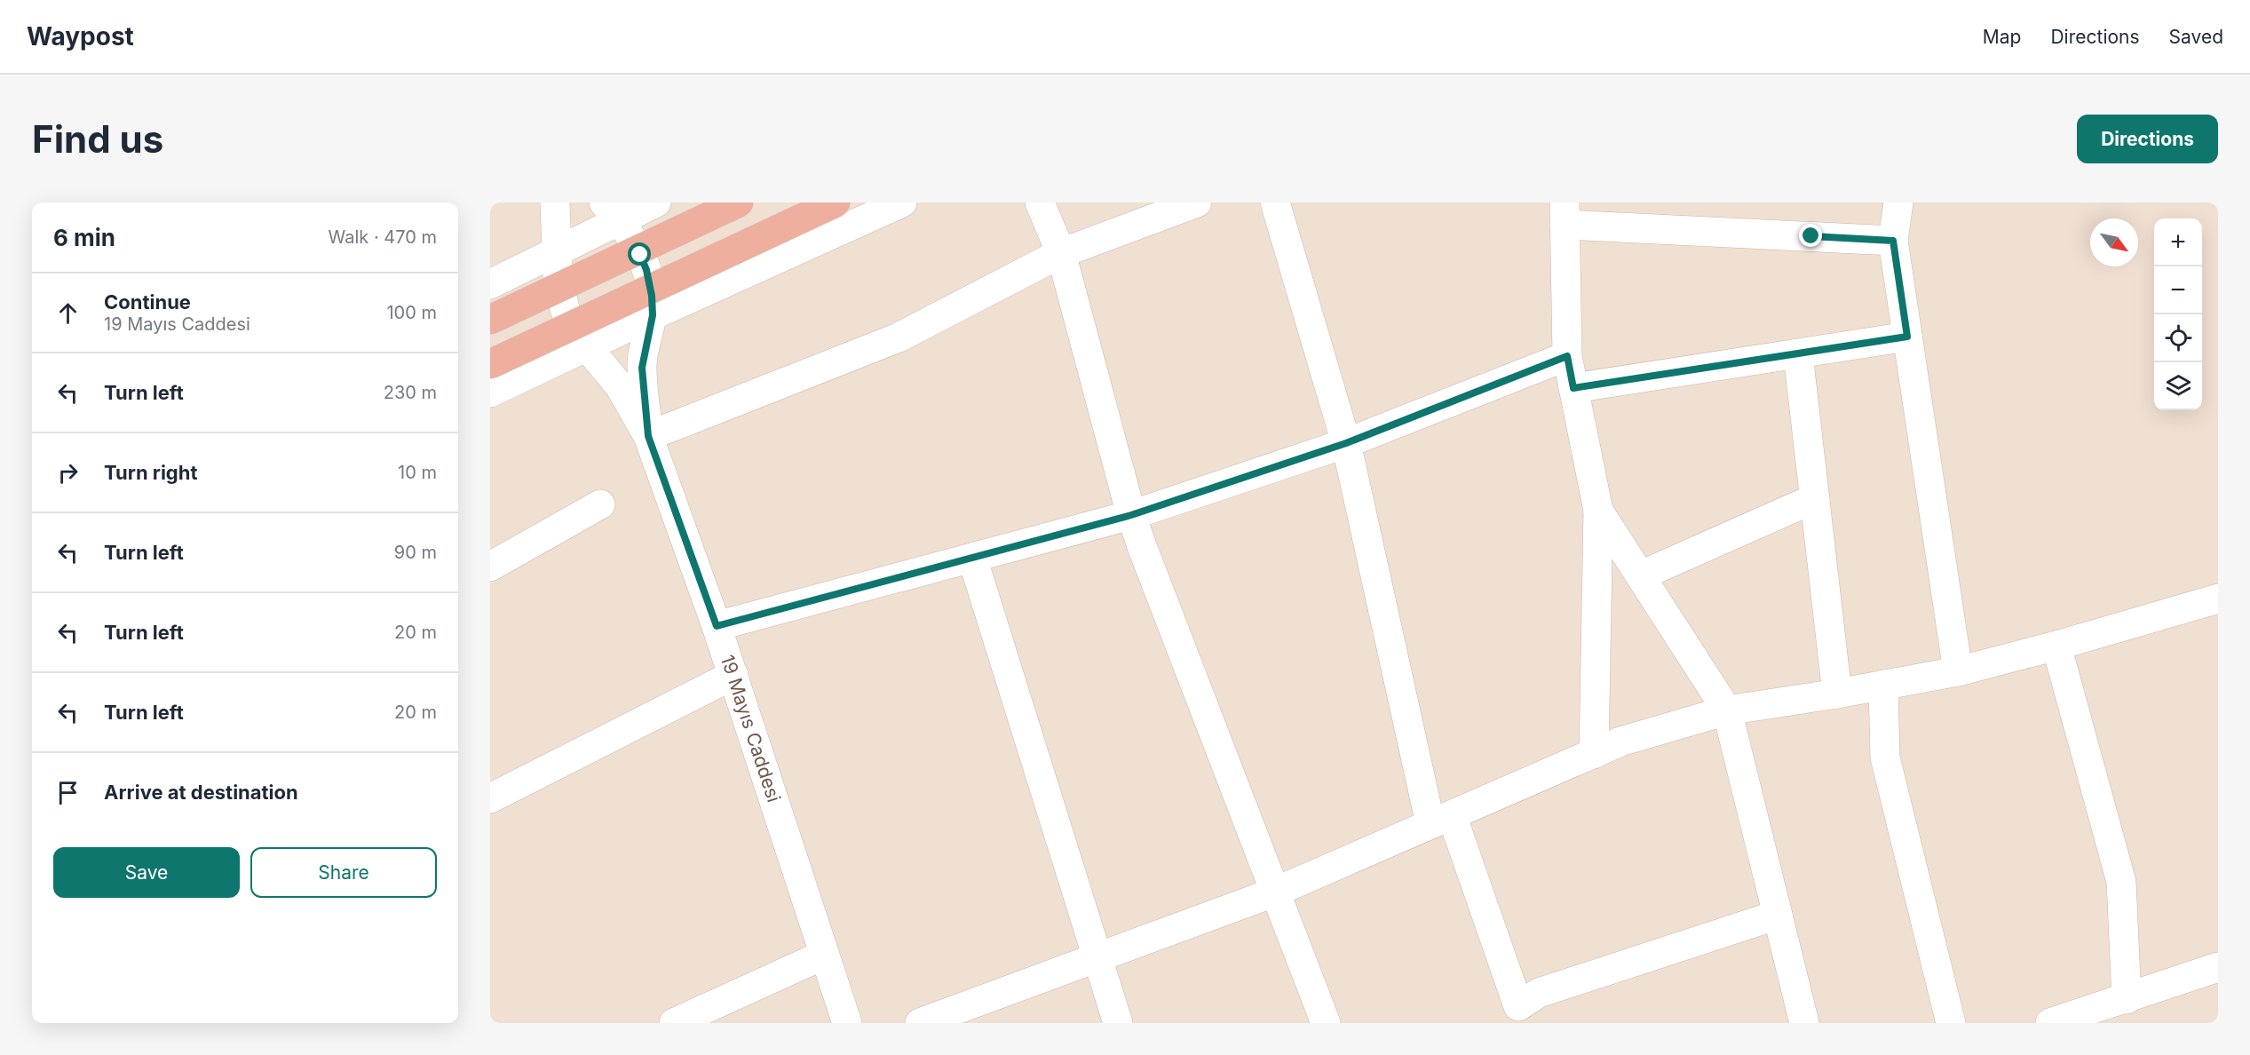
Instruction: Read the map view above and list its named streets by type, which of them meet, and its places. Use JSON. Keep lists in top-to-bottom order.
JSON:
{
  "streets": {
    "street": ["19 Mayıs Caddesi"]
  },
  "north": "bottom right",
  "page": {
    "header": "Waypost",
    "nav": ["Map", "Directions", "Saved"],
    "buttons": [
      "Directions",
      ["Save", "Share"]
    ],
    "title": "Find us",
    "heading": ["6 min", "Walk · 470 m"],
    "map_buttons": ["+", "−"],
    "list": [
      ["Continue", "19 Mayıs Caddesi", "100 m"],
      ["Turn left", "230 m"],
      ["Turn right", "10 m"],
      ["Turn left", "90 m"],
      ["Turn left", "20 m"],
      ["Turn left", "20 m"],
      "Arrive at destination"
    ]
  }
}
